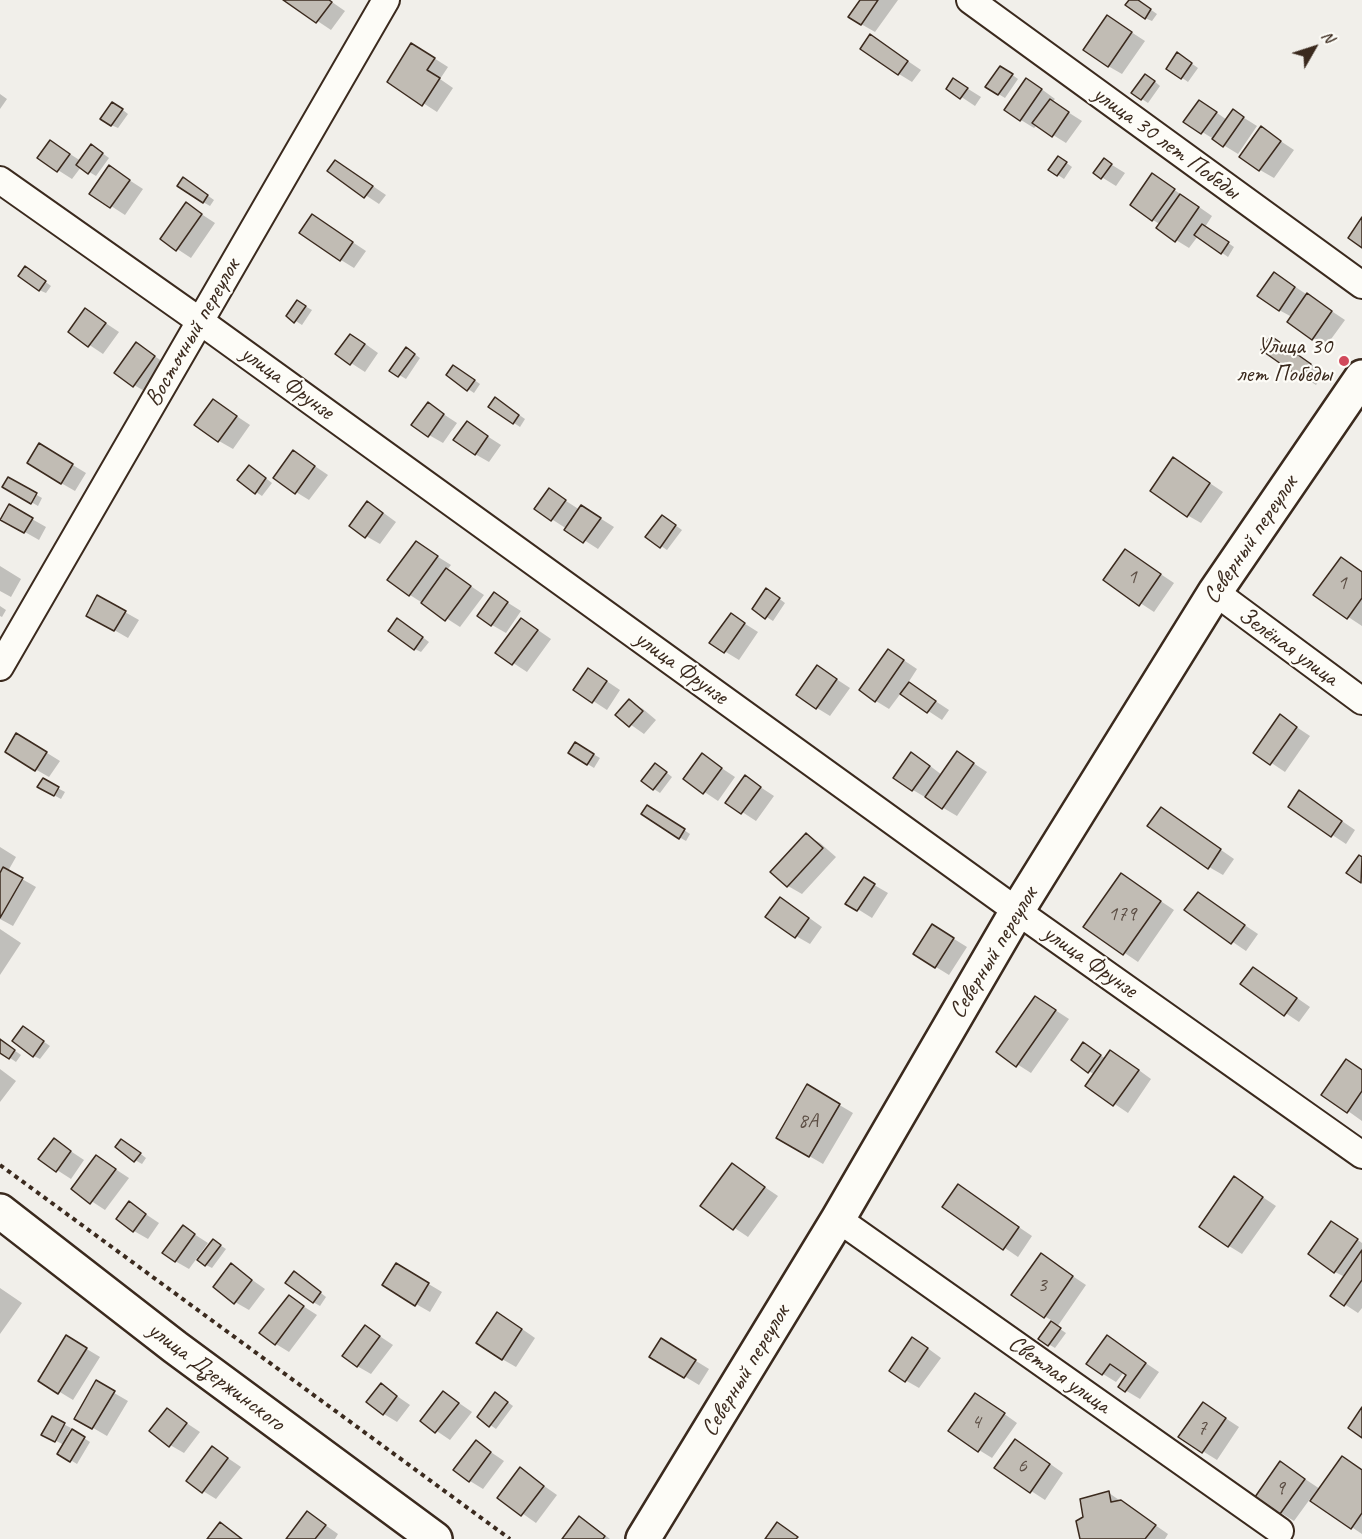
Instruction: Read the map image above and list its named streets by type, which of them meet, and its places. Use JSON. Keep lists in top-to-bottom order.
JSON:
{
  "streets": {
    "street": [
      "улица 30 лет Победы",
      "Восточный переулок",
      "улица Фрунзе",
      "Северный переулок",
      "Зелёная улица",
      "Светлая улица",
      "улица Дзержинского"
    ]
  },
  "crossings": [
    ["Восточный переулок", "улица Фрунзе"],
    ["улица Фрунзе", "Северный переулок"],
    ["Северный переулок", "Зелёная улица"],
    ["Северный переулок", "Светлая улица"]
  ],
  "places": ["Улица 30 лет Победы"],
  "house_numbers": [
    "1",
    "1",
    "179",
    "8А",
    "3",
    "4",
    "7",
    "6",
    "9"
  ],
  "north": "top right"
}
